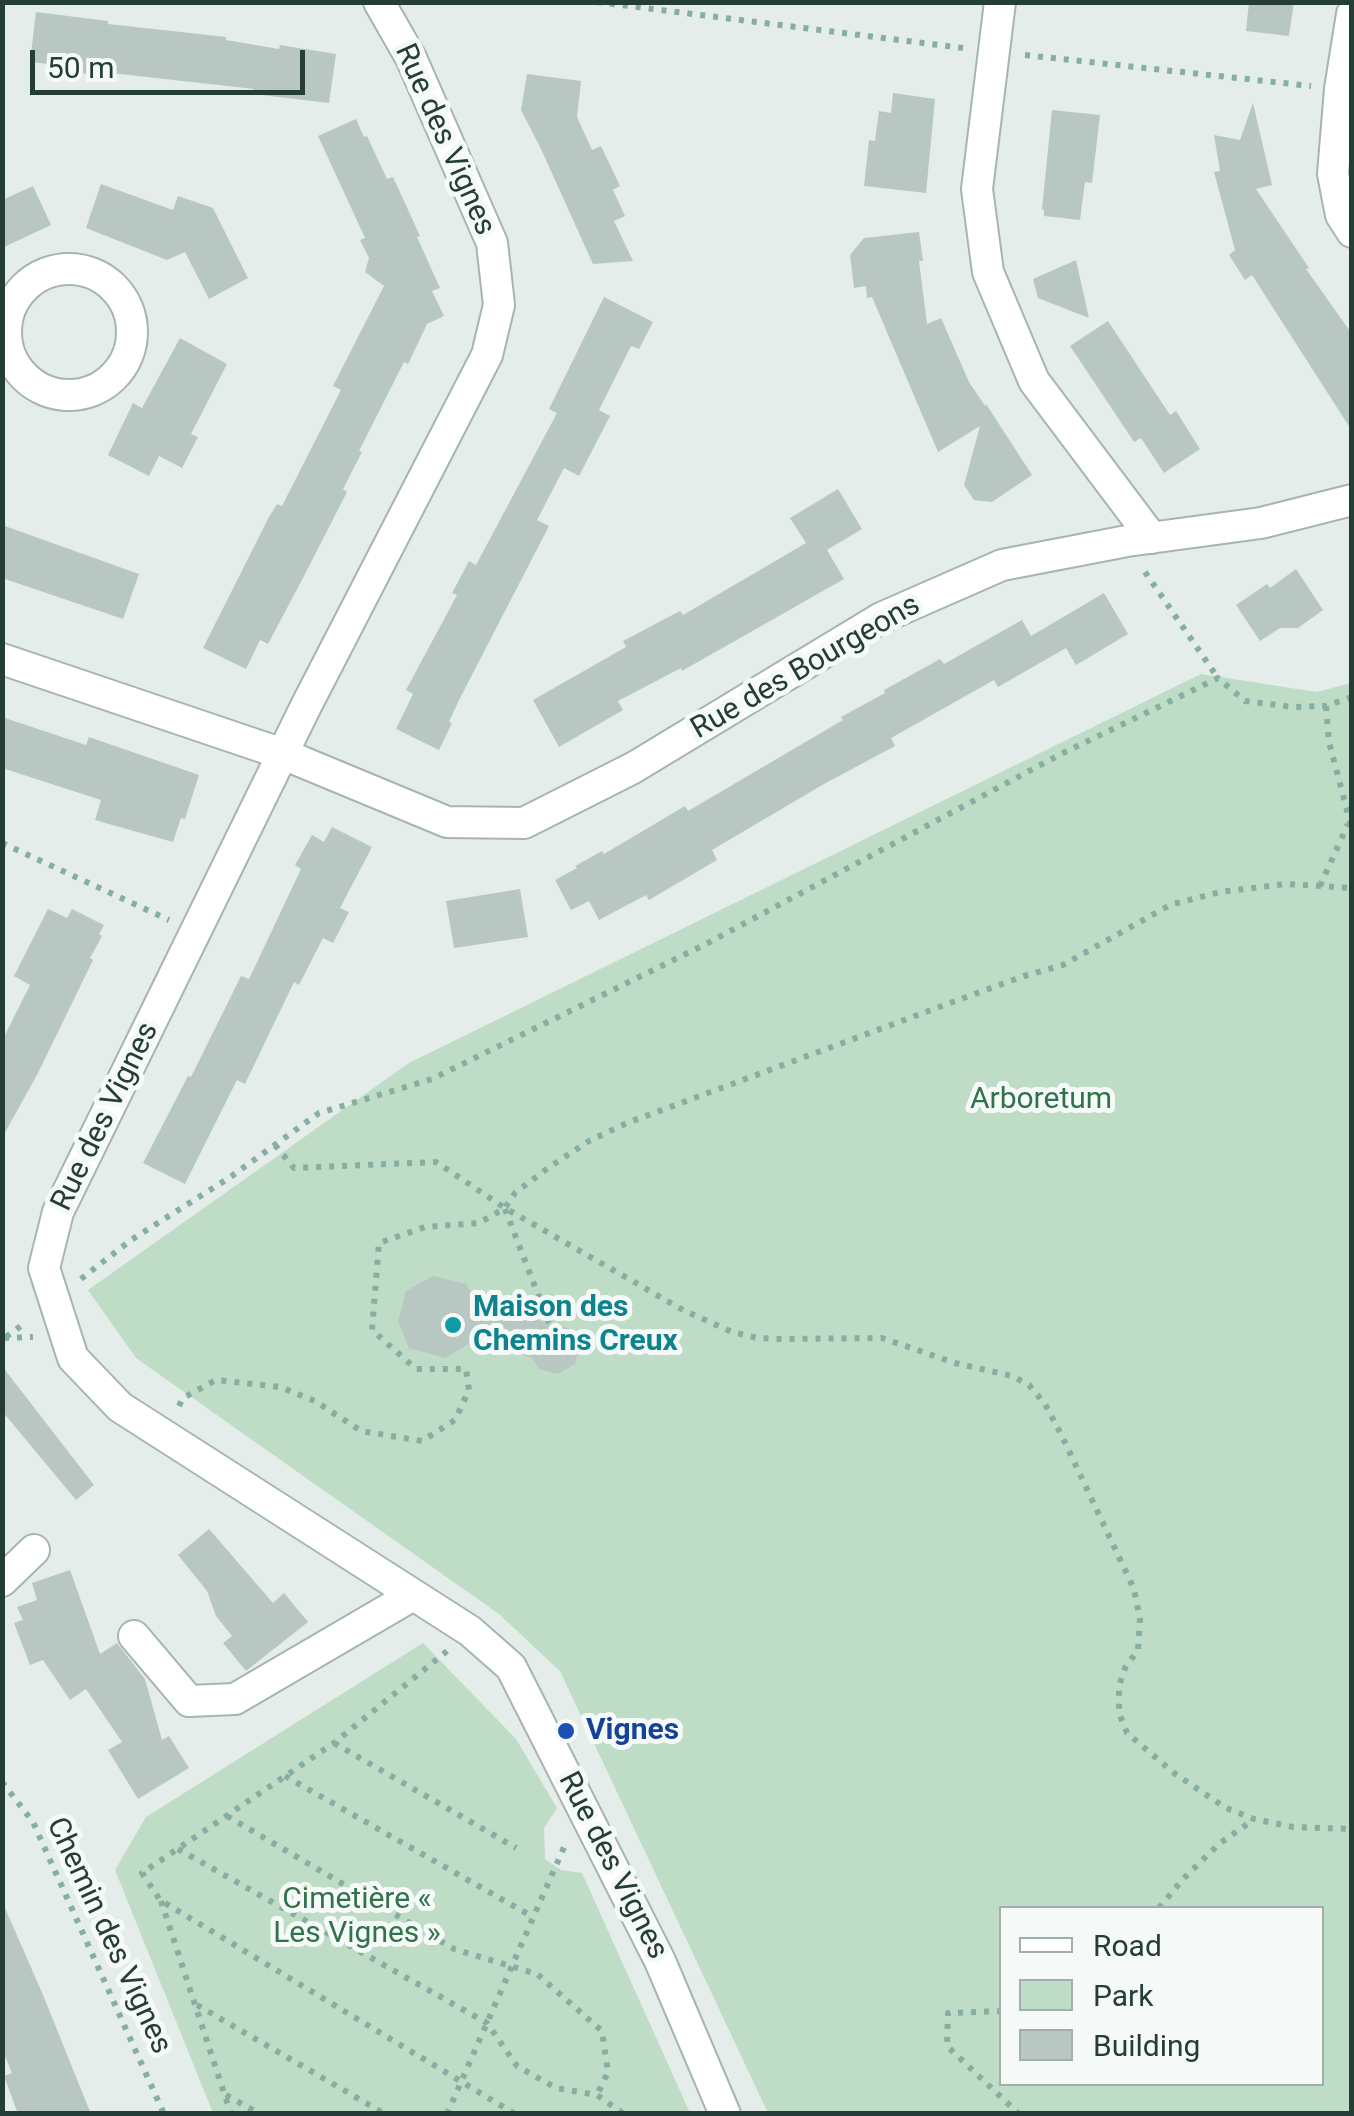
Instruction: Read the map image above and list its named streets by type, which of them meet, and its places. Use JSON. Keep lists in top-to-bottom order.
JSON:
{
  "streets": {
    "street": ["Rue des Vignes", "Rue des Bourgeons"],
    "path": ["Chemin des Vignes"]
  },
  "crossings": [
    ["Rue des Vignes", "Rue des Bourgeons"]
  ],
  "parks": ["Arboretum", "Cimetière « Les Vignes »"],
  "places": ["Maison des Chemins Creux", "Vignes"],
  "legend": ["Road", "Park", "Building"],
  "scale_bar": "50 m"
}
